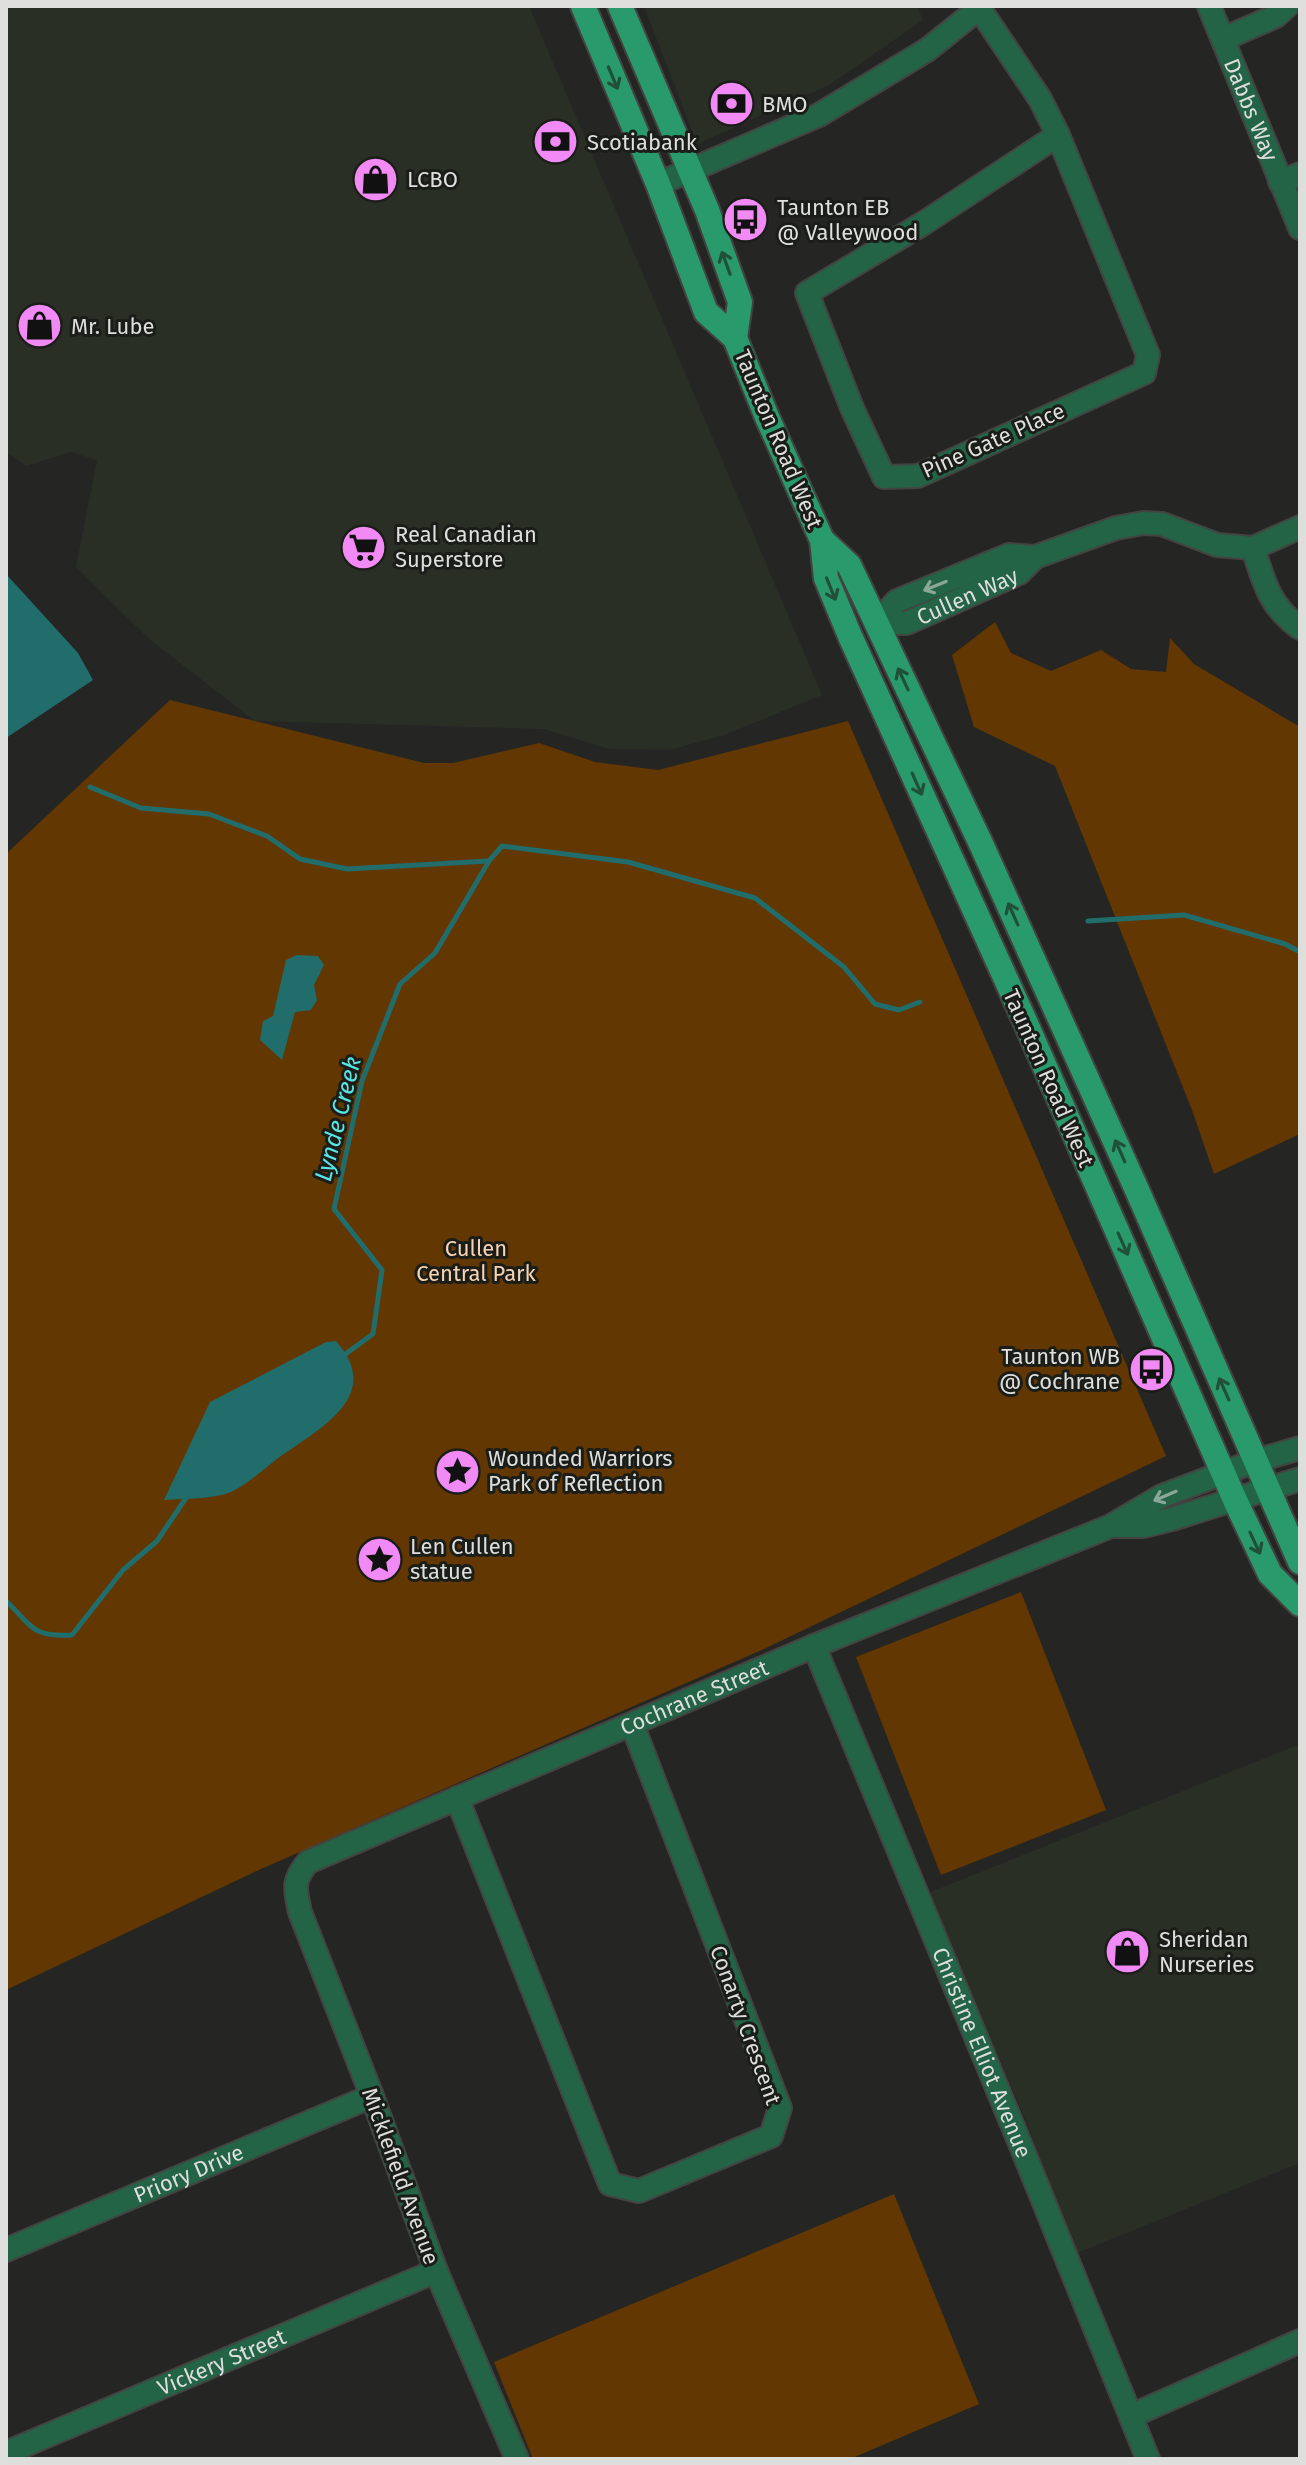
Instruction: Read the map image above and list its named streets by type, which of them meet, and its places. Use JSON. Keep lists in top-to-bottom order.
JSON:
{
  "streets": {
    "main road": ["Taunton Road West"],
    "street": [
      "Dabbs Way",
      "Pine Gate Place",
      "Cullen Way",
      "Cochrane Street",
      "Conarty Crescent",
      "Christine Elliot Avenue",
      "Priory Drive",
      "Micklefield Avenue",
      "Vickery Street"
    ]
  },
  "crossings": [
    ["Taunton Road West", "Cullen Way"],
    ["Taunton Road West", "Cochrane Street"],
    ["Cochrane Street", "Conarty Crescent"],
    ["Cochrane Street", "Christine Elliot Avenue"],
    ["Cochrane Street", "Micklefield Avenue"],
    ["Priory Drive", "Micklefield Avenue"],
    ["Micklefield Avenue", "Vickery Street"]
  ],
  "water": ["Lynde Creek"],
  "parks": ["Cullen Central Park"],
  "places": {
    "bank": ["BMO", "Scotiabank"],
    "shop": ["LCBO", "Mr. Lube", "Sheridan Nurseries"],
    "bus stop": ["Taunton EB @ Valleywood", "Taunton WB @ Cochrane"],
    "supermarket": ["Real Canadian Superstore"],
    "place": ["Wounded Warriors Park of Reflection", "Len Cullen statue"]
  }
}
